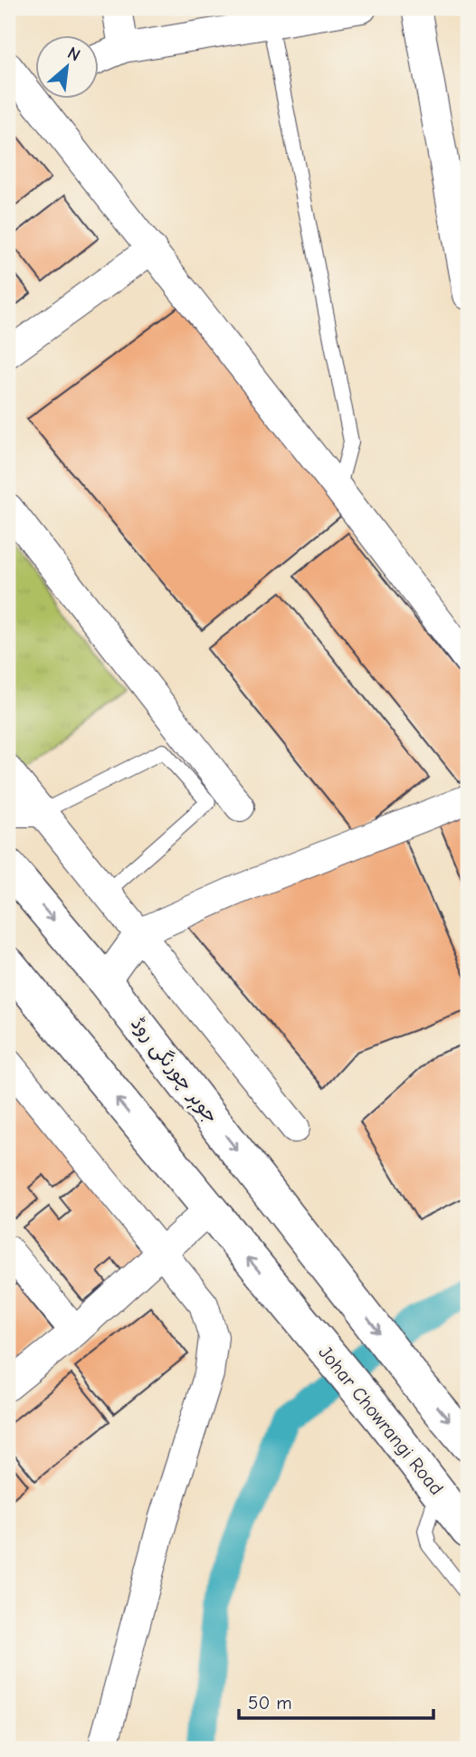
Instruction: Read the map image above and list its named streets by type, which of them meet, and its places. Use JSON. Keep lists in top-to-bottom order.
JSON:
{
  "streets": {
    "main road": ["جوہر چورنگی روڈ", "Johar Chowrangi Road"]
  },
  "one_way": ["Johar Chowrangi Road"],
  "scale_bar": "50 m",
  "north": "top right"
}
